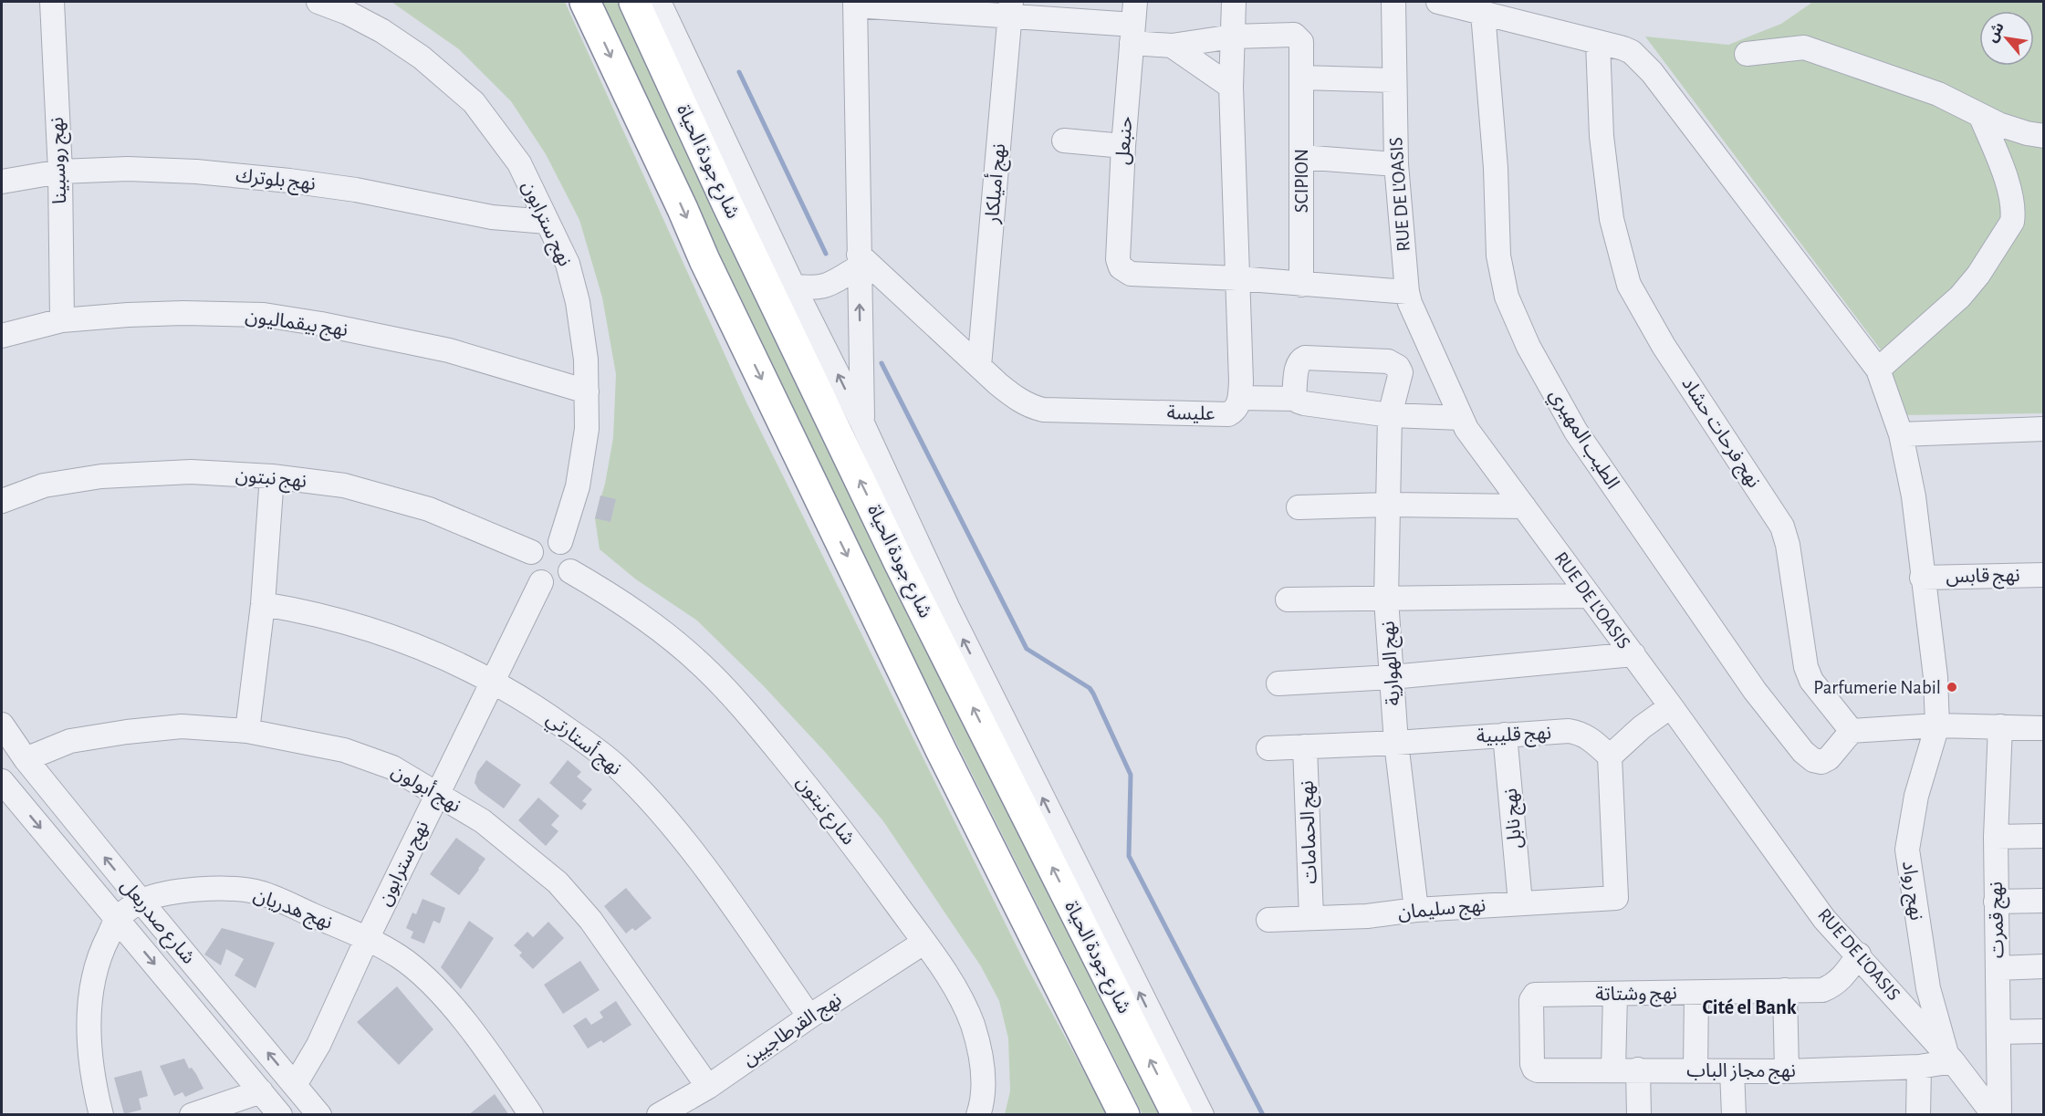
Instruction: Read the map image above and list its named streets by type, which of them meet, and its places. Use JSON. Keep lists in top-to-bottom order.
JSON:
{
  "streets": {
    "highway": ["شارع جودة الحياة"],
    "street": [
      "حنبعل",
      "نهج روسبينا",
      "نهج بلوترك",
      "SCIPION",
      "نهج أميلكار",
      "RUE DE L'OASIS",
      "نهج سترابون",
      "نهج بيقماليون",
      "عليسة",
      "نهج فرحات حشاد",
      "الطيب المهيري",
      "نهج نبتون",
      "نهج قابس",
      "نهج الهوارية",
      "نهج قليبية",
      "نهج أستارتي",
      "نهج أبولون",
      "شارع نبتون",
      "نهج نابل",
      "نهج الحمامات",
      "نهج رواد",
      "نهج هدريان",
      "نهج سليمان",
      "نهج قمرت",
      "شارع صدربعل",
      "نهج وشتاتة",
      "نهج القرطاجيين",
      "نهج مجاز الباب"
    ]
  },
  "crossings": [
    ["حنبعل", "عليسة"],
    ["نهج روسبينا", "نهج بلوترك"],
    ["نهج روسبينا", "نهج بيقماليون"],
    ["نهج بلوترك", "نهج سترابون"],
    ["SCIPION", "عليسة"],
    ["نهج أميلكار", "عليسة"],
    ["RUE DE L'OASIS", "نهج رواد"],
    ["RUE DE L'OASIS", "نهج وشتاتة"],
    ["RUE DE L'OASIS", "نهج مجاز الباب"],
    ["نهج سترابون", "نهج بيقماليون"],
    ["نهج سترابون", "نهج نبتون"],
    ["نهج سترابون", "نهج أستارتي"],
    ["نهج سترابون", "نهج أبولون"],
    ["نهج سترابون", "شارع نبتون"],
    ["نهج سترابون", "نهج هدريان"],
    ["نهج سترابون", "شارع صدربعل"],
    ["نهج فرحات حشاد", "الطيب المهيري"],
    ["نهج فرحات حشاد", "نهج رواد"],
    ["الطيب المهيري", "نهج رواد"],
    ["نهج نبتون", "شارع نبتون"],
    ["نهج قابس", "نهج رواد"],
    ["نهج الهوارية", "نهج قليبية"],
    ["نهج الهوارية", "نهج سليمان"],
    ["نهج قليبية", "نهج نابل"],
    ["نهج قليبية", "نهج الحمامات"],
    ["نهج قليبية", "نهج سليمان"],
    ["نهج أستارتي", "نهج القرطاجيين"],
    ["نهج أبولون", "شارع صدربعل"],
    ["نهج أبولون", "نهج القرطاجيين"],
    ["شارع نبتون", "نهج القرطاجيين"],
    ["نهج نابل", "نهج سليمان"],
    ["نهج الحمامات", "نهج سليمان"],
    ["نهج رواد", "نهج مجاز الباب"],
    ["نهج هدريان", "شارع صدربعل"],
    ["نهج وشتاتة", "نهج مجاز الباب"]
  ],
  "districts": ["Cité el Bank"],
  "places": ["Parfumerie Nabil"],
  "north": "top left"
}
